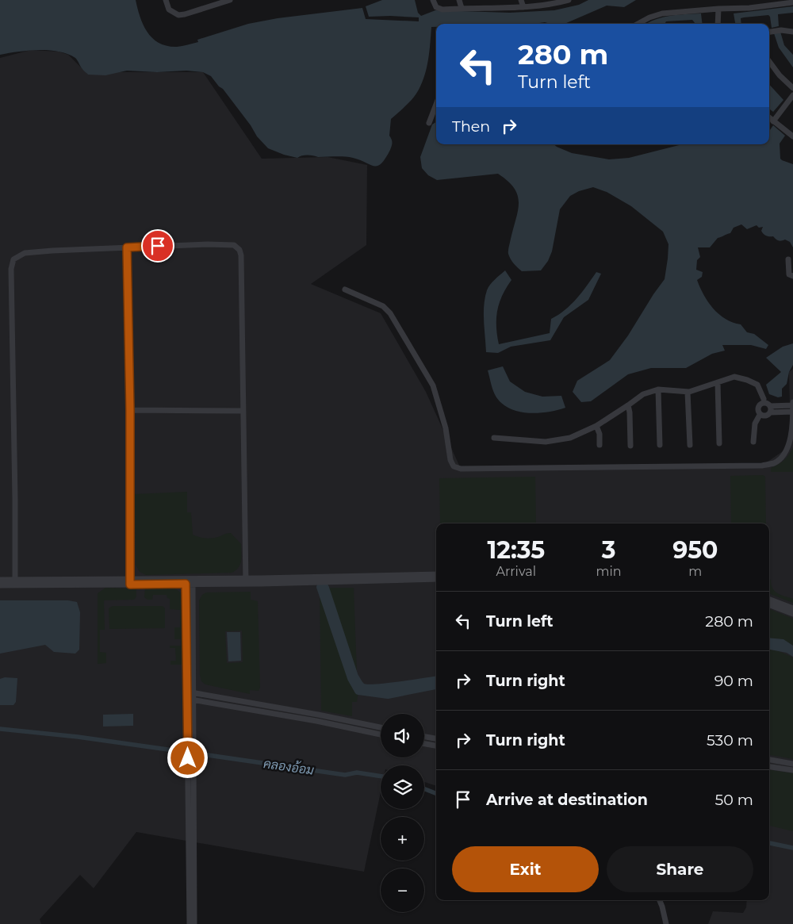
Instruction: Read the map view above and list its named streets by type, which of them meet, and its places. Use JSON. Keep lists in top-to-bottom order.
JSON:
{
  "water": ["คลองอ้อม"],
  "page": {
    "turn": ["280 m", "Turn left"],
    "then": "Then",
    "eta": [
      "12:35",
      "Arrival",
      "3",
      "min",
      "950",
      "m"
    ],
    "list": [
      {
        "name": "Turn left",
        "value": "280 m"
      },
      {
        "name": "Turn right",
        "value": "90 m"
      },
      {
        "name": "Turn right",
        "value": "530 m"
      },
      {
        "name": "Arrive at destination",
        "value": "50 m"
      }
    ],
    "map_buttons": ["+", "−"],
    "buttons": ["Exit", "Share"]
  }
}
